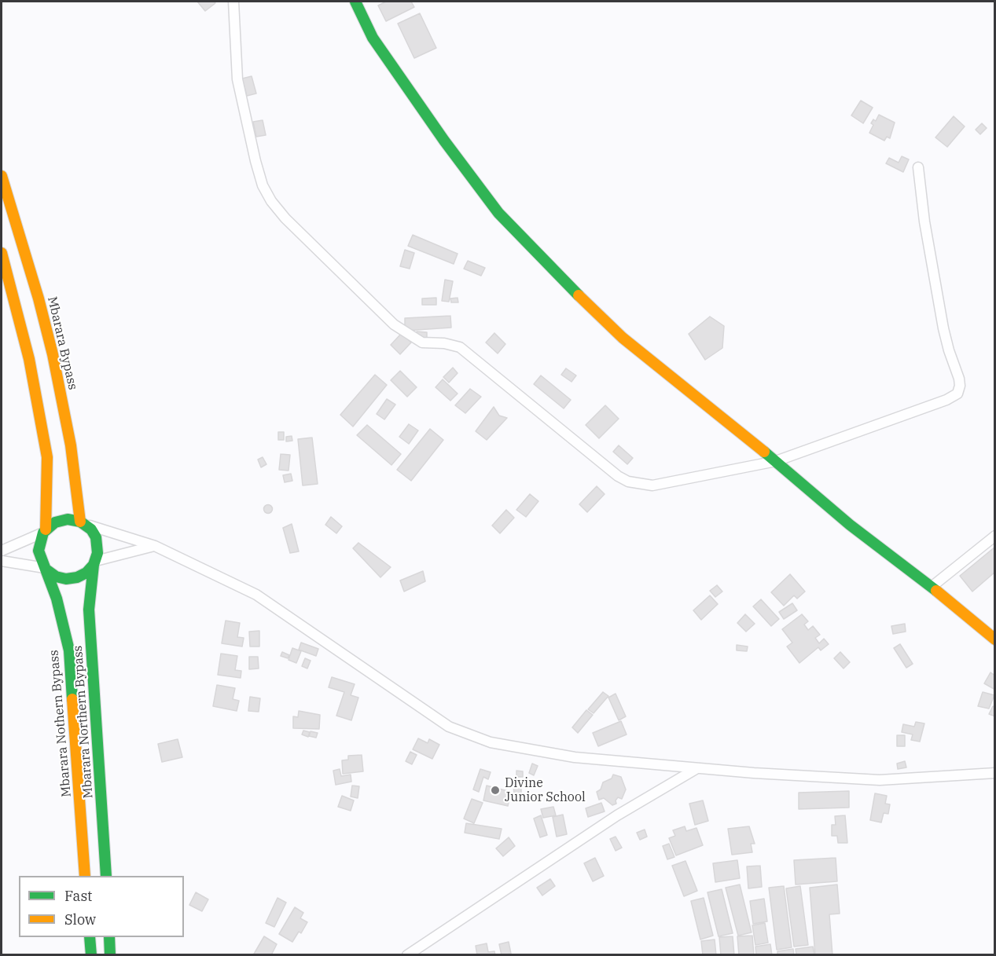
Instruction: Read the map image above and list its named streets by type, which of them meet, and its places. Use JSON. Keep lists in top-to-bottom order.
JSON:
{
  "streets": {
    "main road": ["Mbarara Bypass", "Mbarara Northern Bypass", "Mbarara Nothern Bypass"]
  },
  "crossings": [
    ["Mbarara Bypass", "Mbarara Northern Bypass"],
    ["Mbarara Bypass", "Mbarara Nothern Bypass"],
    ["Mbarara Northern Bypass", "Mbarara Nothern Bypass"]
  ],
  "places": ["Divine Junior School"],
  "legend": ["Fast", "Slow"]
}
